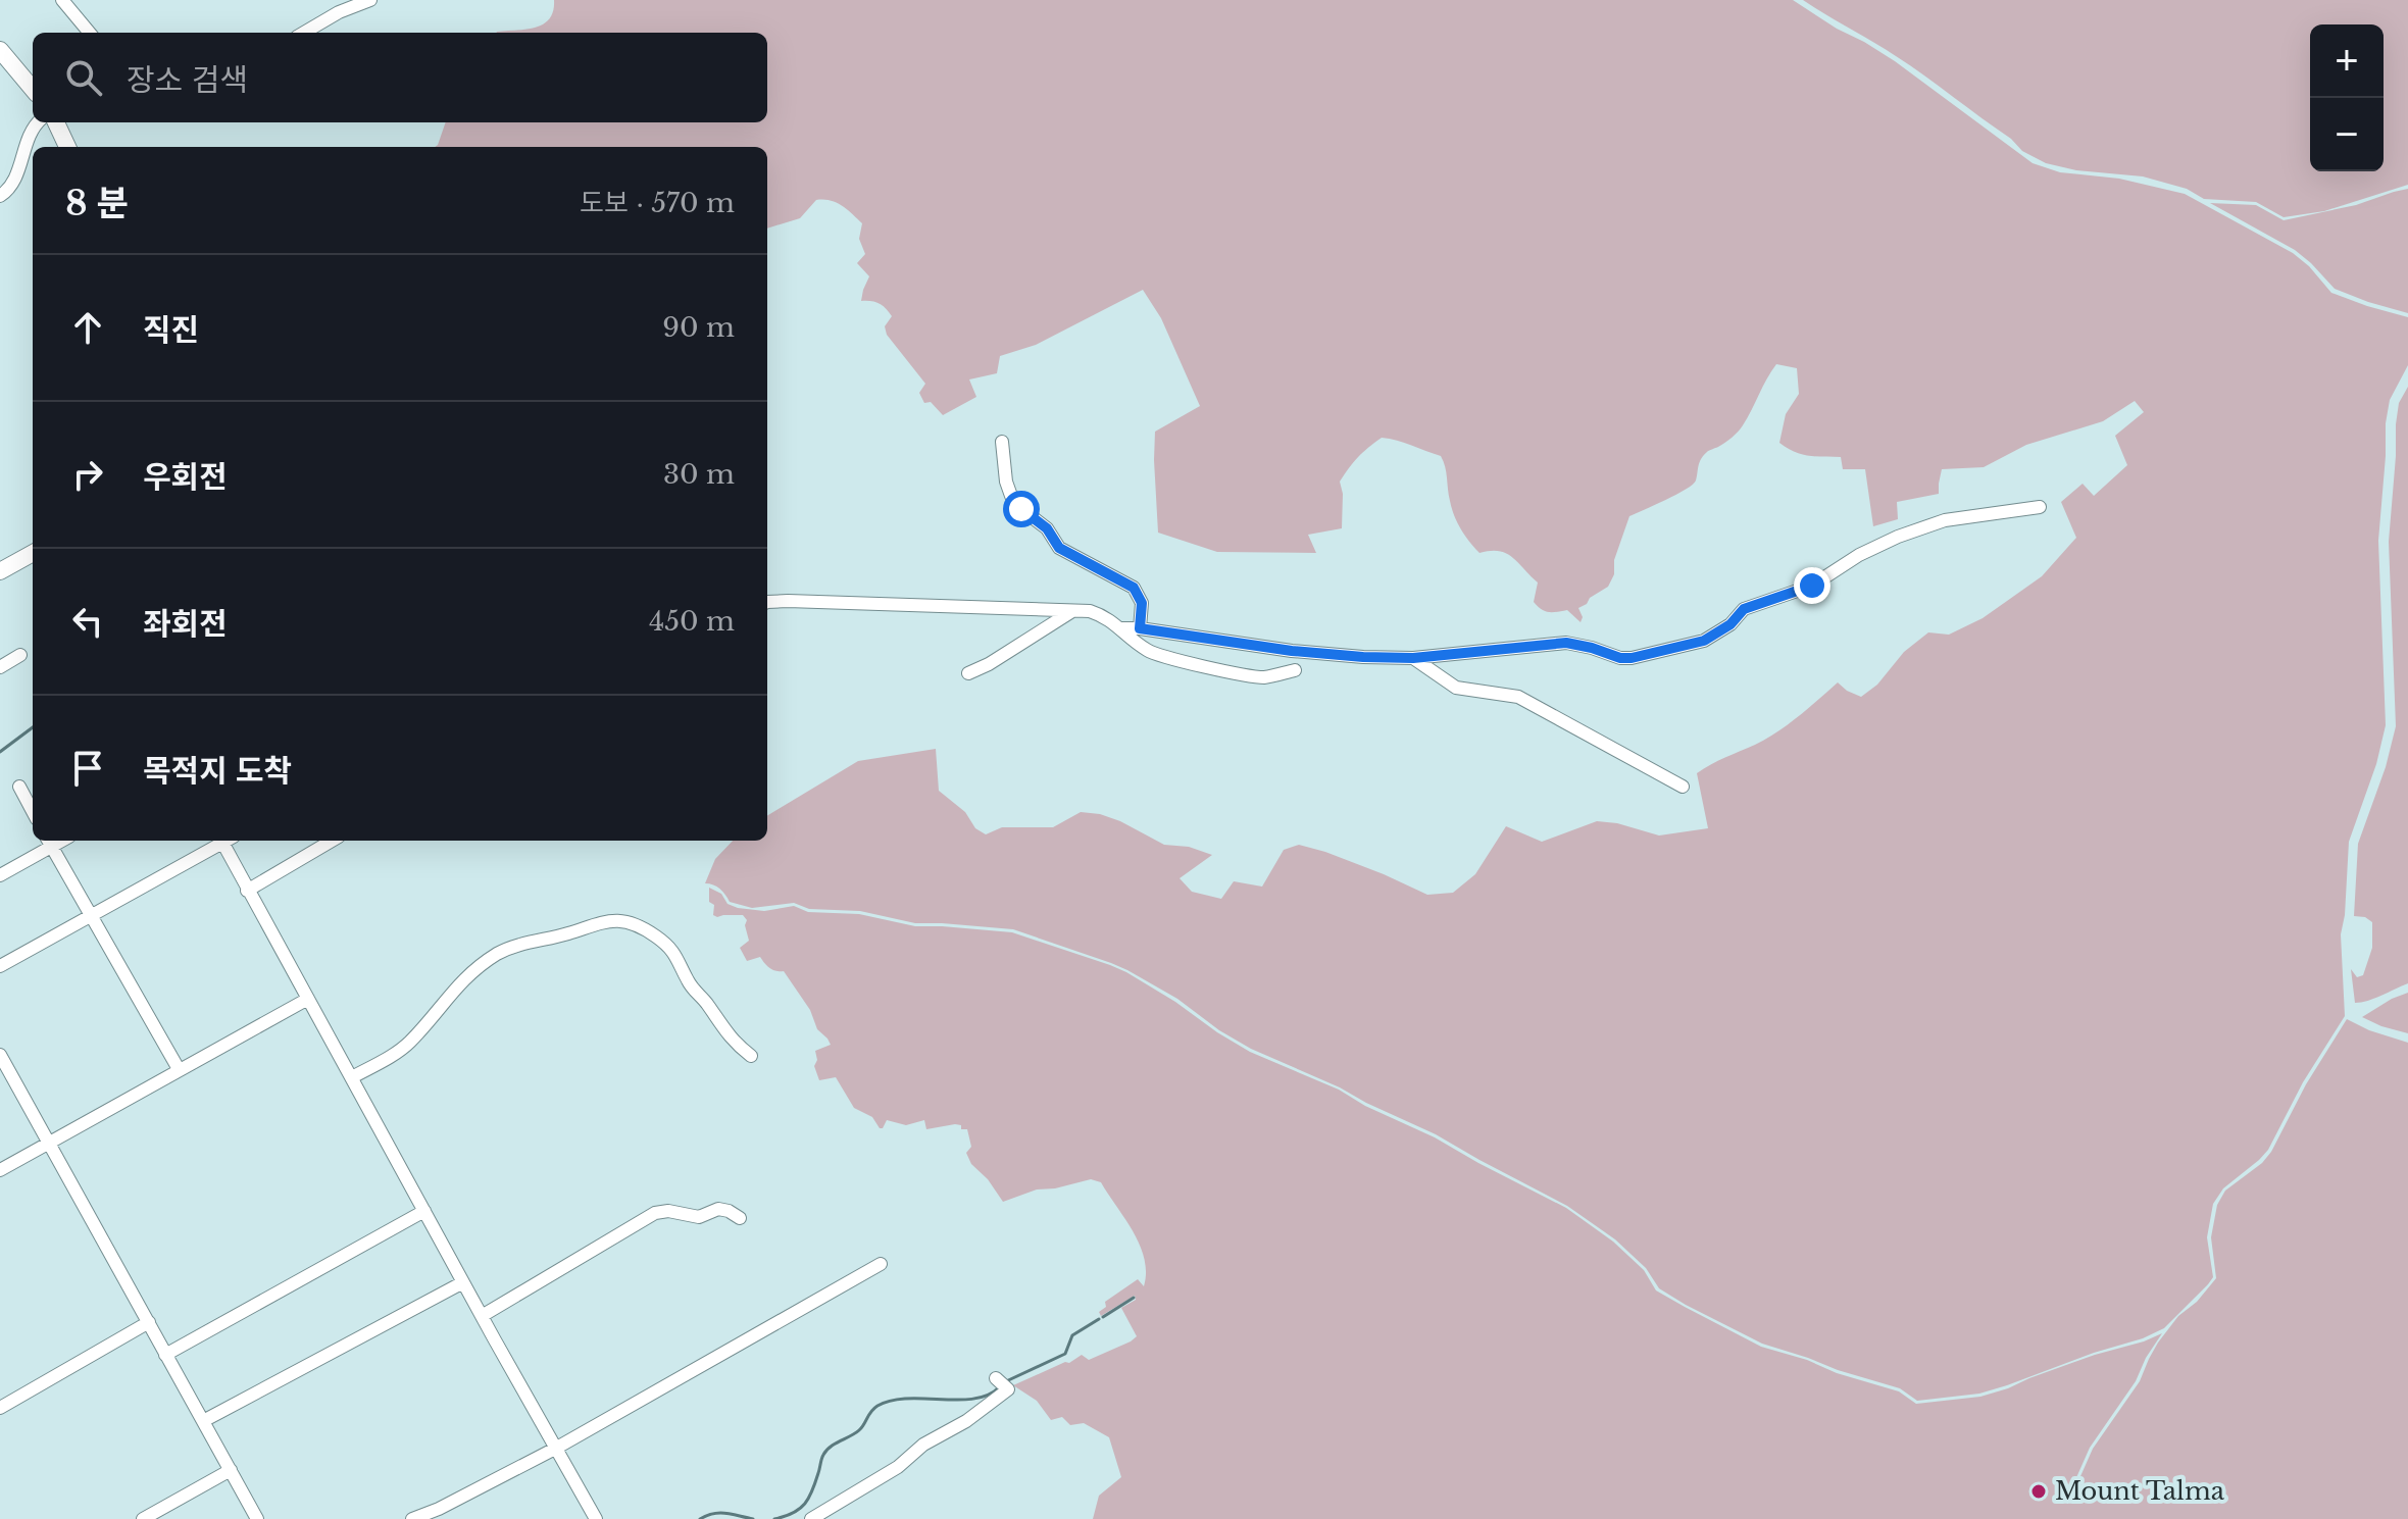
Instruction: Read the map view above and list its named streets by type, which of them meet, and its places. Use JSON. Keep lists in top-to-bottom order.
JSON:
{
  "places": ["Mount Talma"],
  "page": {
    "map_buttons": ["+", "−"],
    "search": "장소 검색",
    "heading": ["8 분", "도보 · 570 m"],
    "list": [
      ["직진", "90 m"],
      ["우회전", "30 m"],
      ["좌회전", "450 m"],
      "목적지 도착"
    ]
  }
}
